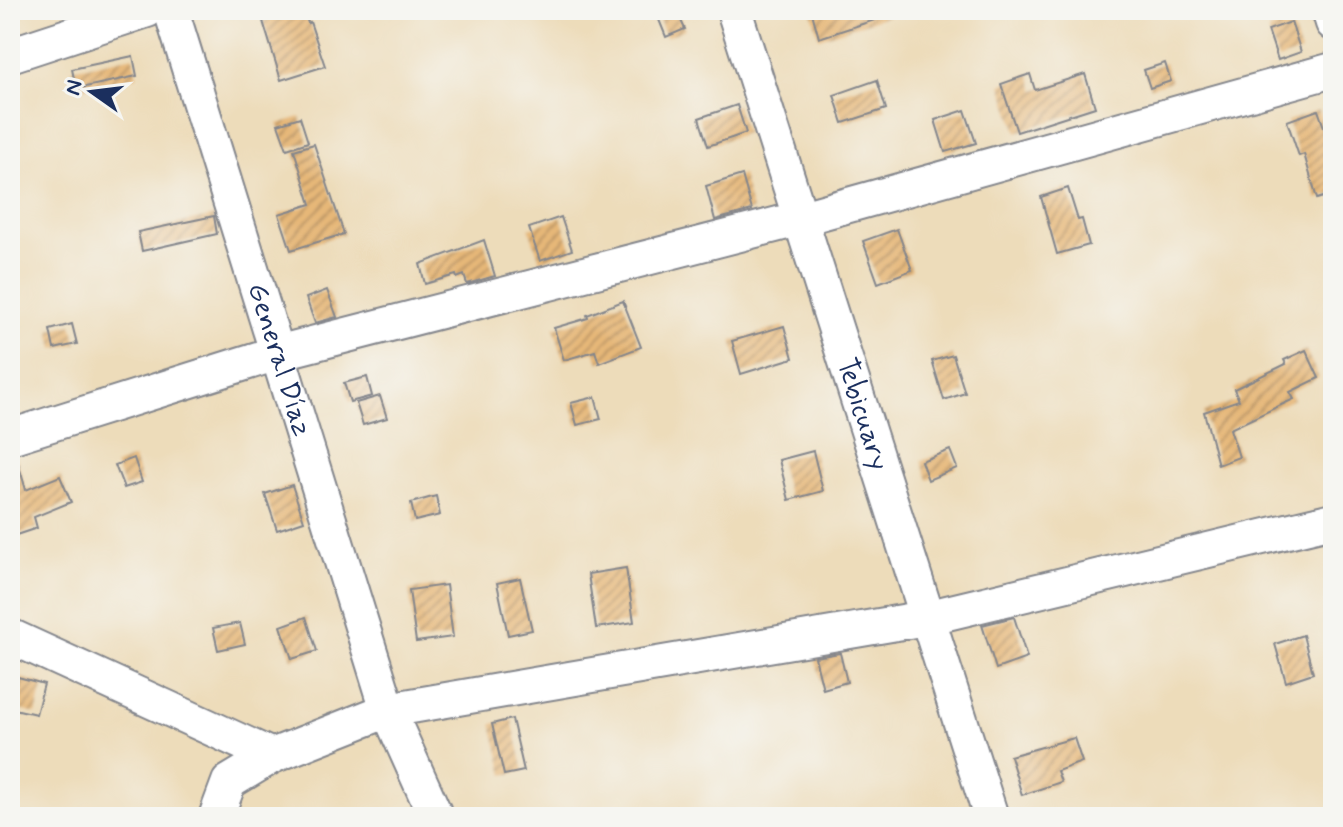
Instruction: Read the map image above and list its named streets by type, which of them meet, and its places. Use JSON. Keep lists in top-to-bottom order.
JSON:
{
  "streets": {
    "street": ["General Díaz", "Tebicuary"]
  },
  "north": "left"
}
